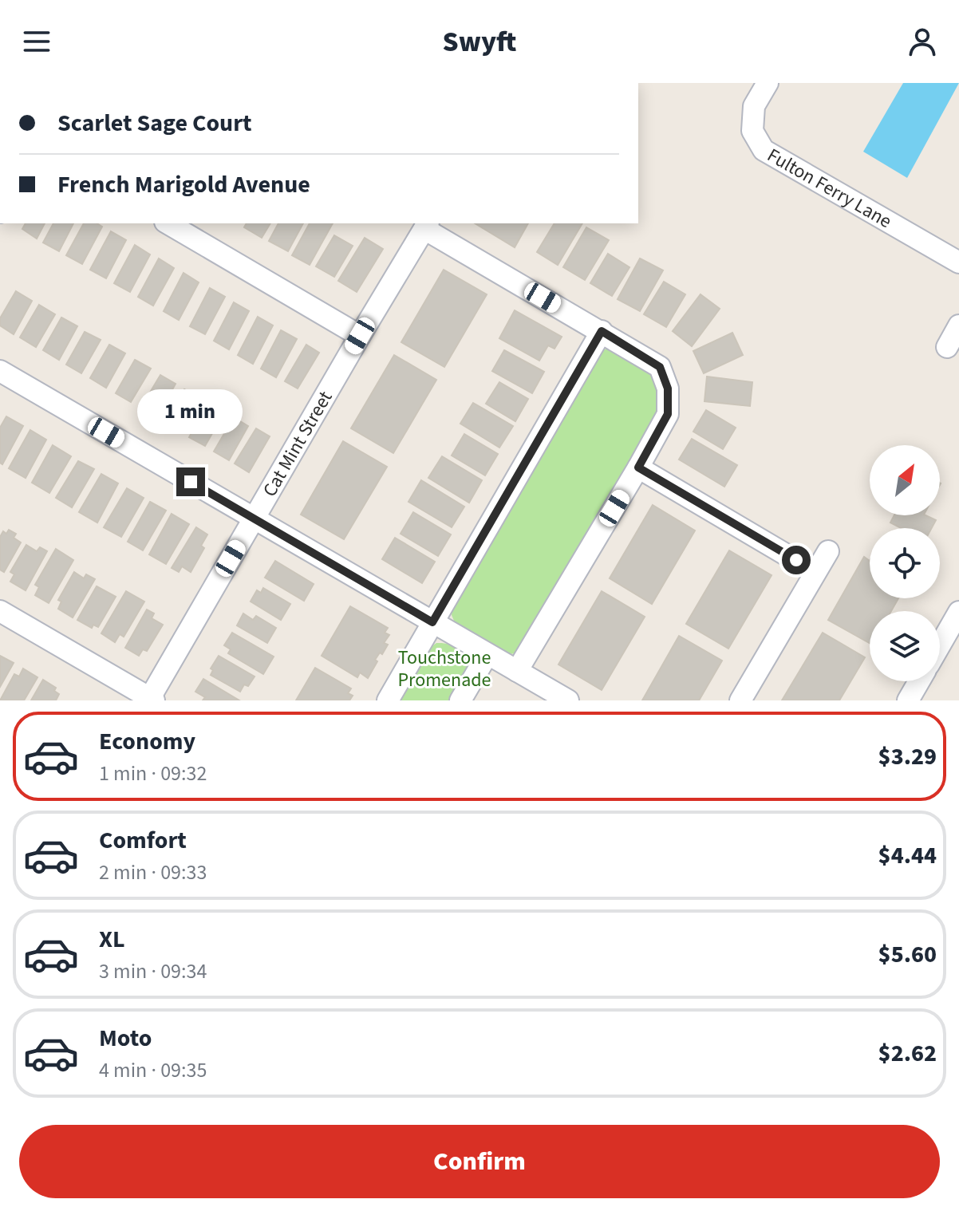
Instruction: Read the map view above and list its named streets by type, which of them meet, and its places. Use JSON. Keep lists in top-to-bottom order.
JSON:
{
  "streets": {
    "street": ["Fulton Ferry Lane", "Cat Mint Street"]
  },
  "parks": ["Touchstone Promenade"],
  "north": "top right",
  "page": {
    "header": "Swyft",
    "banner": ["Scarlet Sage Court", "French Marigold Avenue"],
    "bubble": "1 min",
    "list": [
      {
        "name": "Economy",
        "note": "1 min · 09:32",
        "value": "$3.29"
      },
      {
        "name": "Comfort",
        "note": "2 min · 09:33",
        "value": "$4.44"
      },
      {
        "name": "XL",
        "note": "3 min · 09:34",
        "value": "$5.60"
      },
      {
        "name": "Moto",
        "note": "4 min · 09:35",
        "value": "$2.62"
      }
    ],
    "buttons": "Confirm"
  }
}
